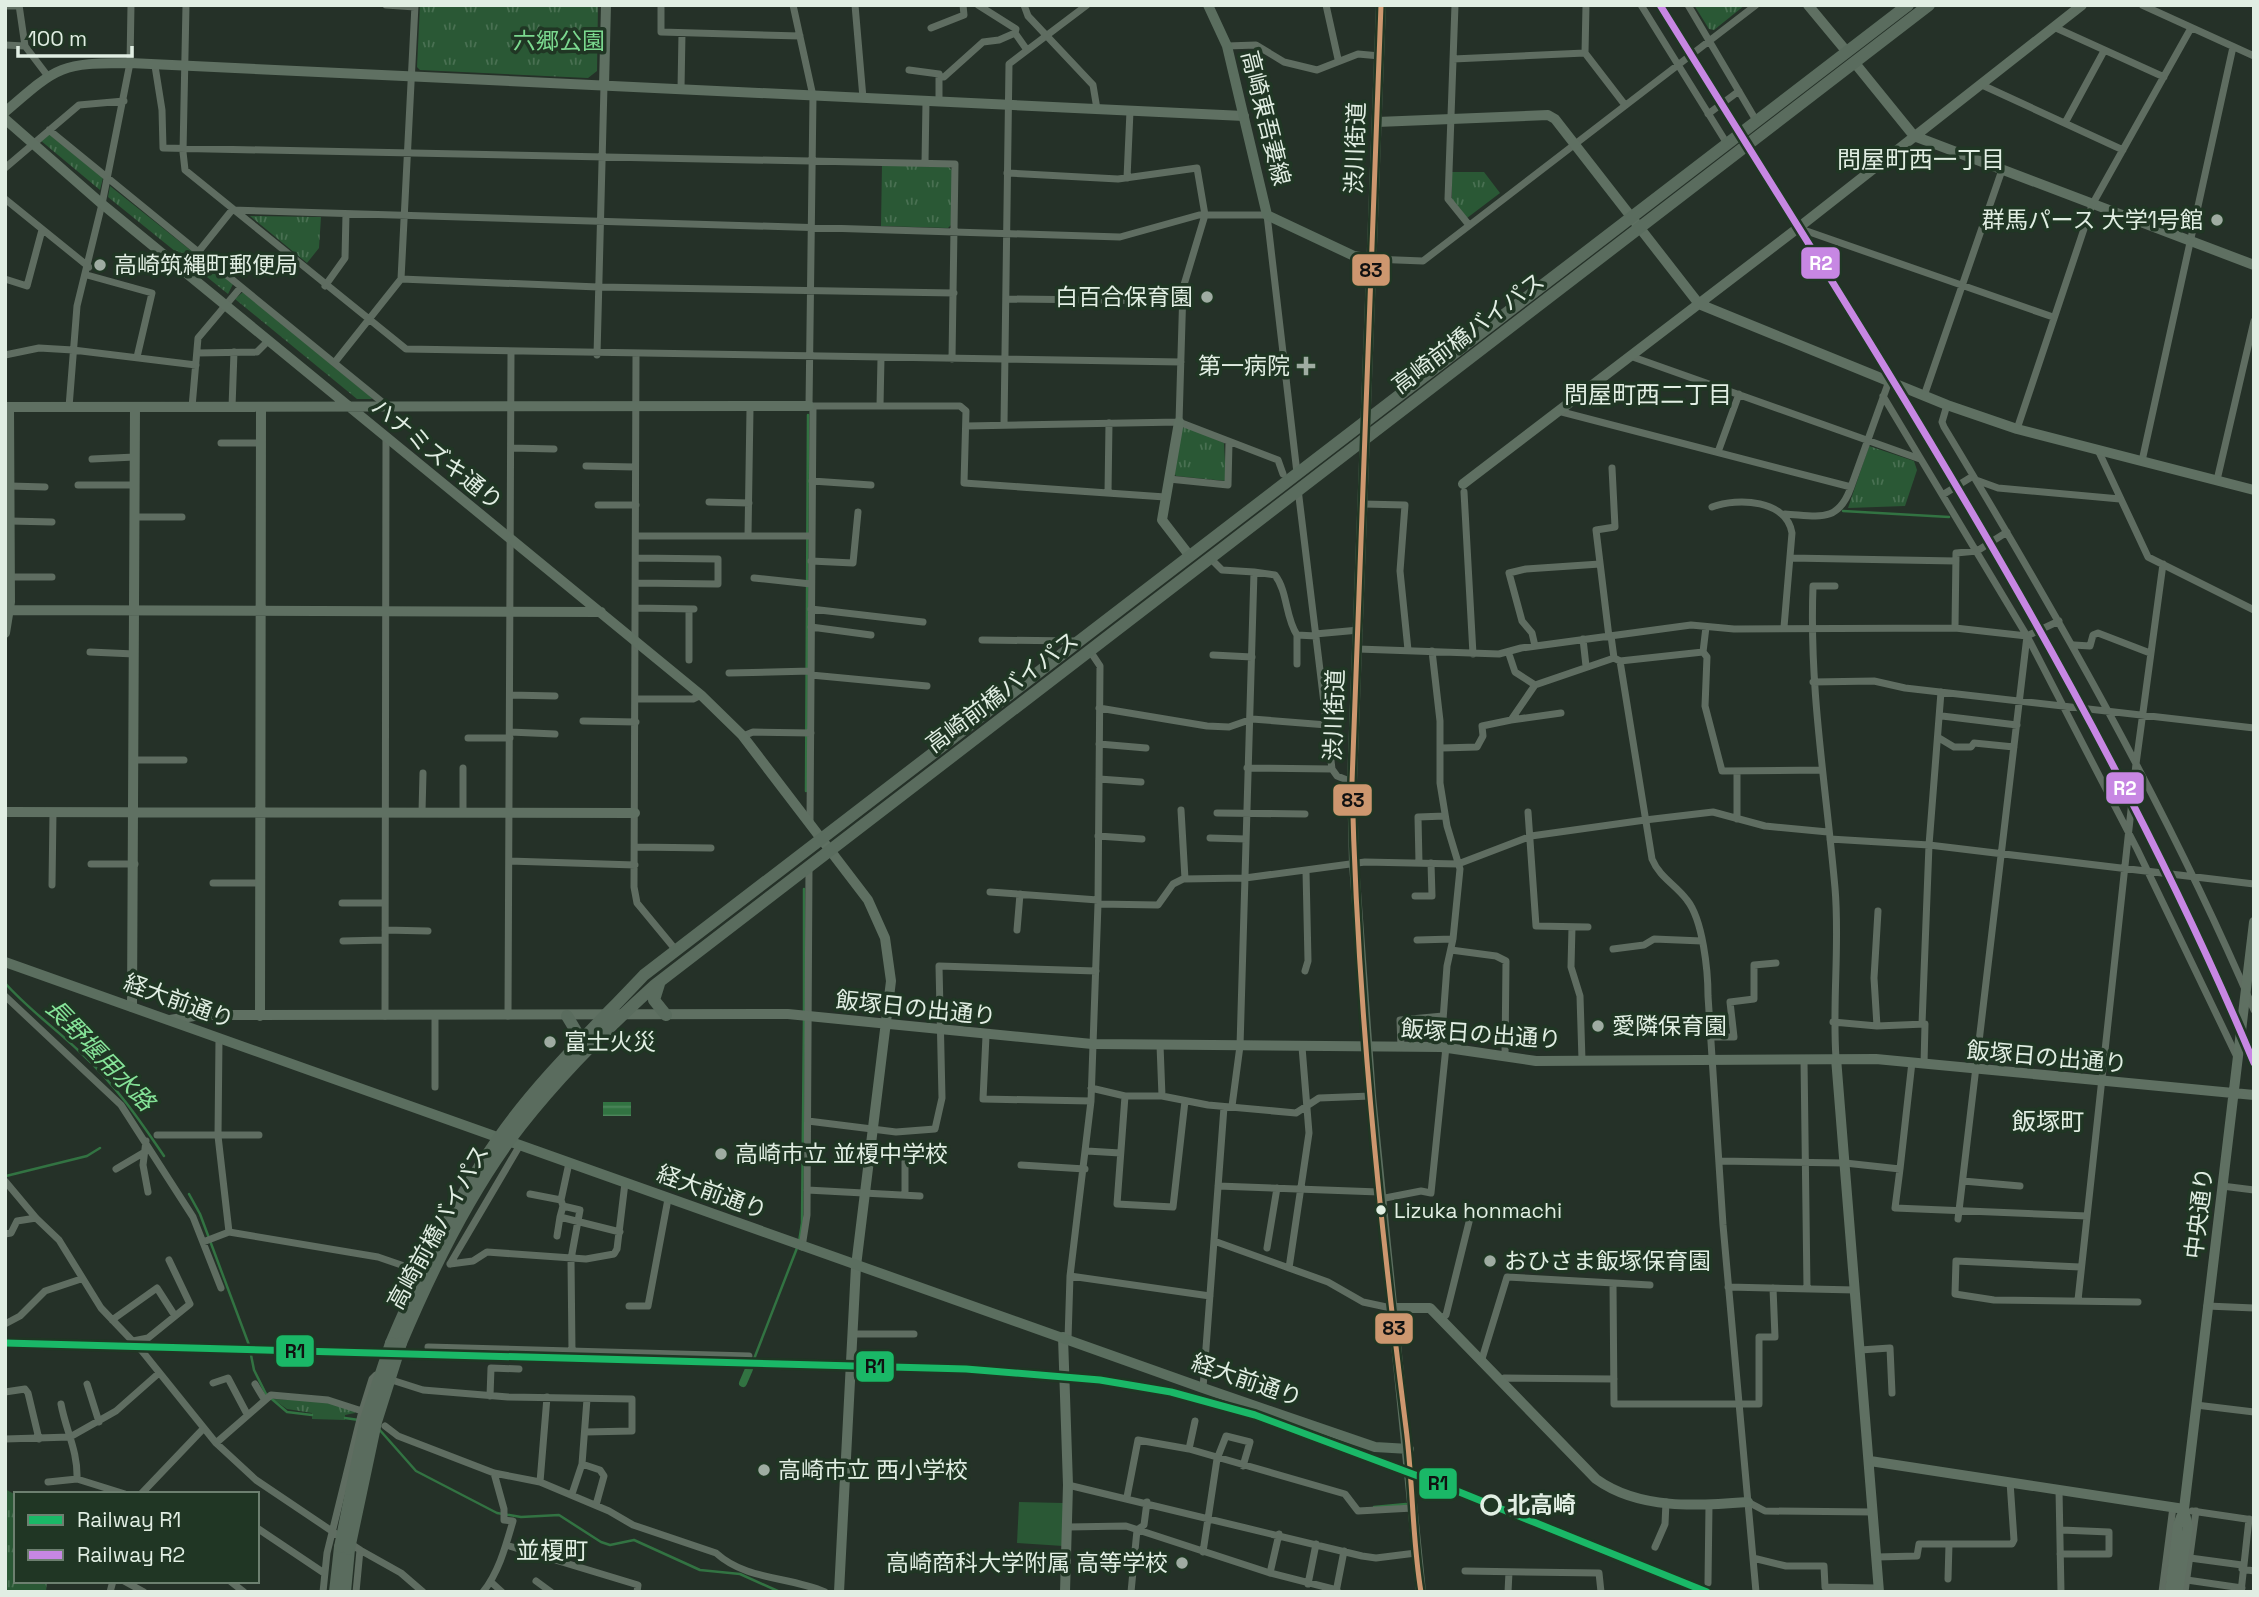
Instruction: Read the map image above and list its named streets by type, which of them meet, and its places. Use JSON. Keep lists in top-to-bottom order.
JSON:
{
  "streets": {
    "highway": ["高崎前橋バイパス"],
    "main road": ["高崎東吾妻線", "渋川街道", "経大前通り"],
    "street": ["ハナミズキ通り", "飯塚日の出通り", "中央通り"]
  },
  "crossings": [
    ["高崎東吾妻線", "渋川街道"],
    ["渋川街道", "高崎前橋バイパス"],
    ["渋川街道", "経大前通り"],
    ["渋川街道", "飯塚日の出通り"],
    ["高崎前橋バイパス", "ハナミズキ通り"],
    ["高崎前橋バイパス", "経大前通り"],
    ["高崎前橋バイパス", "飯塚日の出通り"],
    ["ハナミズキ通り", "経大前通り"],
    ["ハナミズキ通り", "飯塚日の出通り"],
    ["経大前通り", "飯塚日の出通り"],
    ["飯塚日の出通り", "中央通り"]
  ],
  "districts": [
    "問屋町西一丁目",
    "問屋町西二丁目",
    "飯塚町",
    "並榎町"
  ],
  "water": ["長野堰用水路"],
  "parks": ["六郷公園"],
  "places": {
    "other": [
      "群馬パース 大学1号館",
      "高崎筑縄町郵便局",
      "白百合保育園",
      "愛隣保育園",
      "富士火災",
      "高崎市立 並榎中学校",
      "Lizuka honmachi",
      "おひさま飯塚保育園",
      "高崎市立 西小学校",
      "北高崎",
      "高崎商科大学附属 高等学校"
    ],
    "health": ["第一病院"]
  },
  "lines": ["rail line R2", "transit line 83", "rail line R1"],
  "legend": ["Railway R1", "Railway R2"],
  "scale_bar": "100 m"
}
